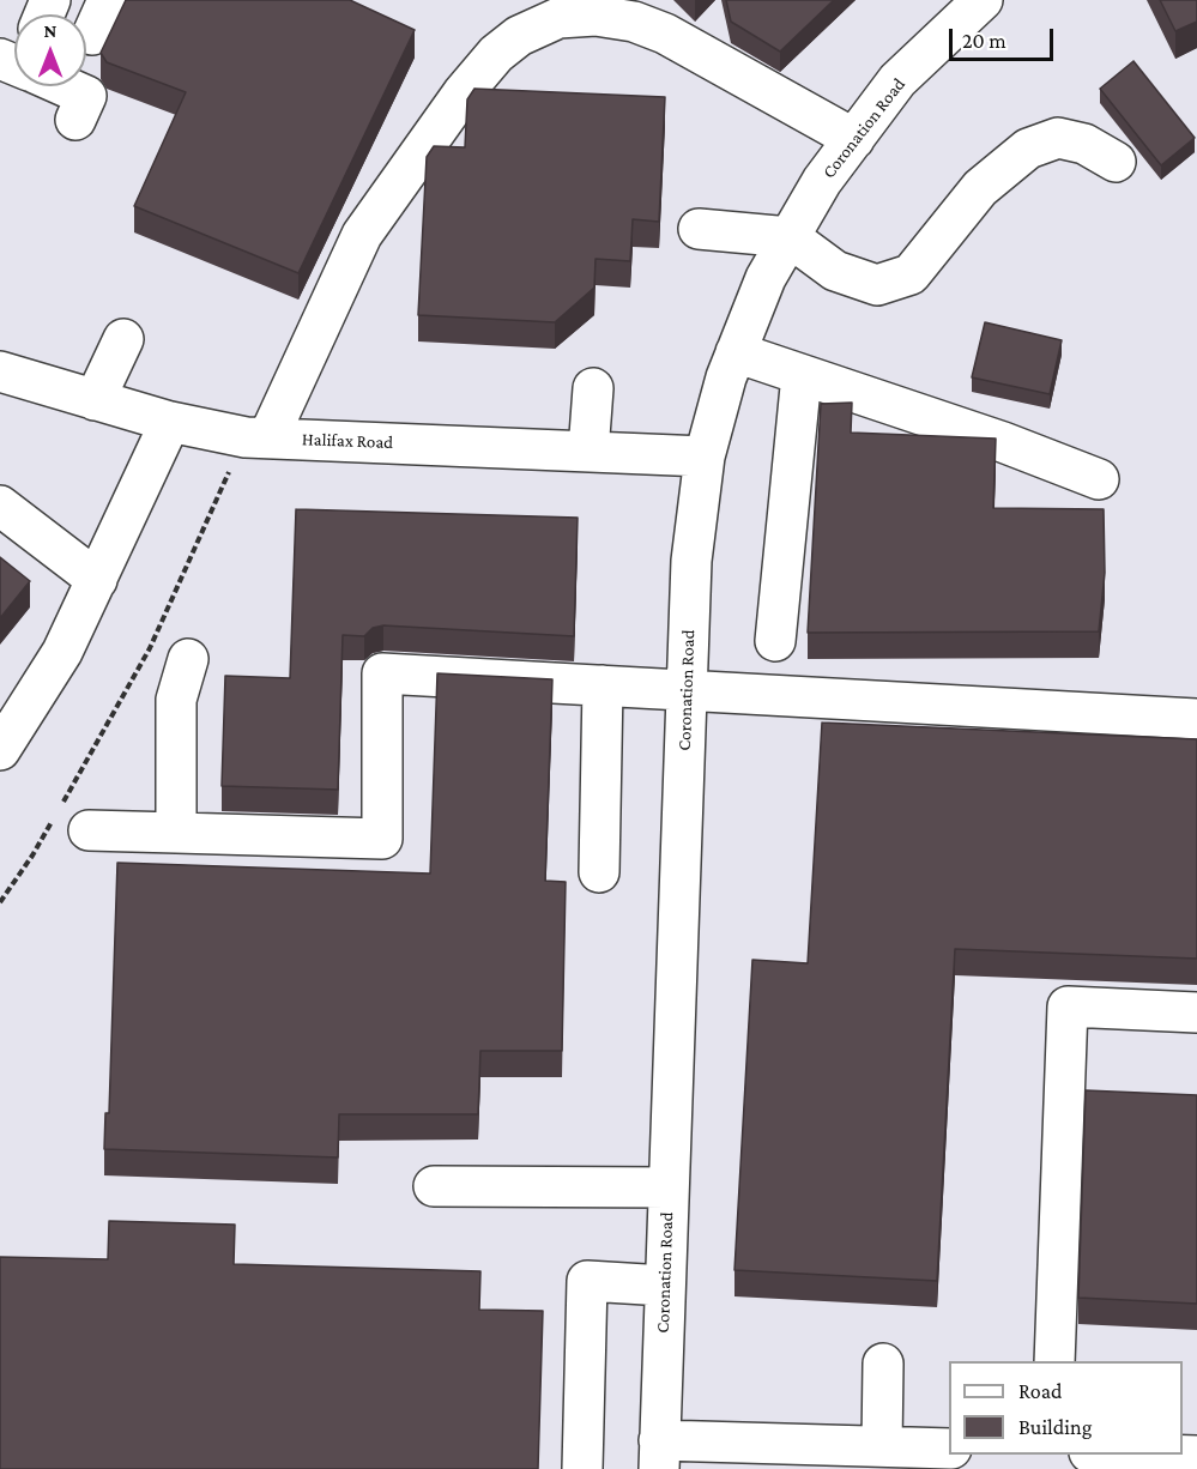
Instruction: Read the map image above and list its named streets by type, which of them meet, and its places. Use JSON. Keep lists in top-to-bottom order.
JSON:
{
  "streets": {
    "street": ["Coronation Road", "Halifax Road"]
  },
  "crossings": [
    ["Coronation Road", "Halifax Road"]
  ],
  "legend": ["Road", "Building"],
  "scale_bar": "20 m",
  "north": "top"
}
